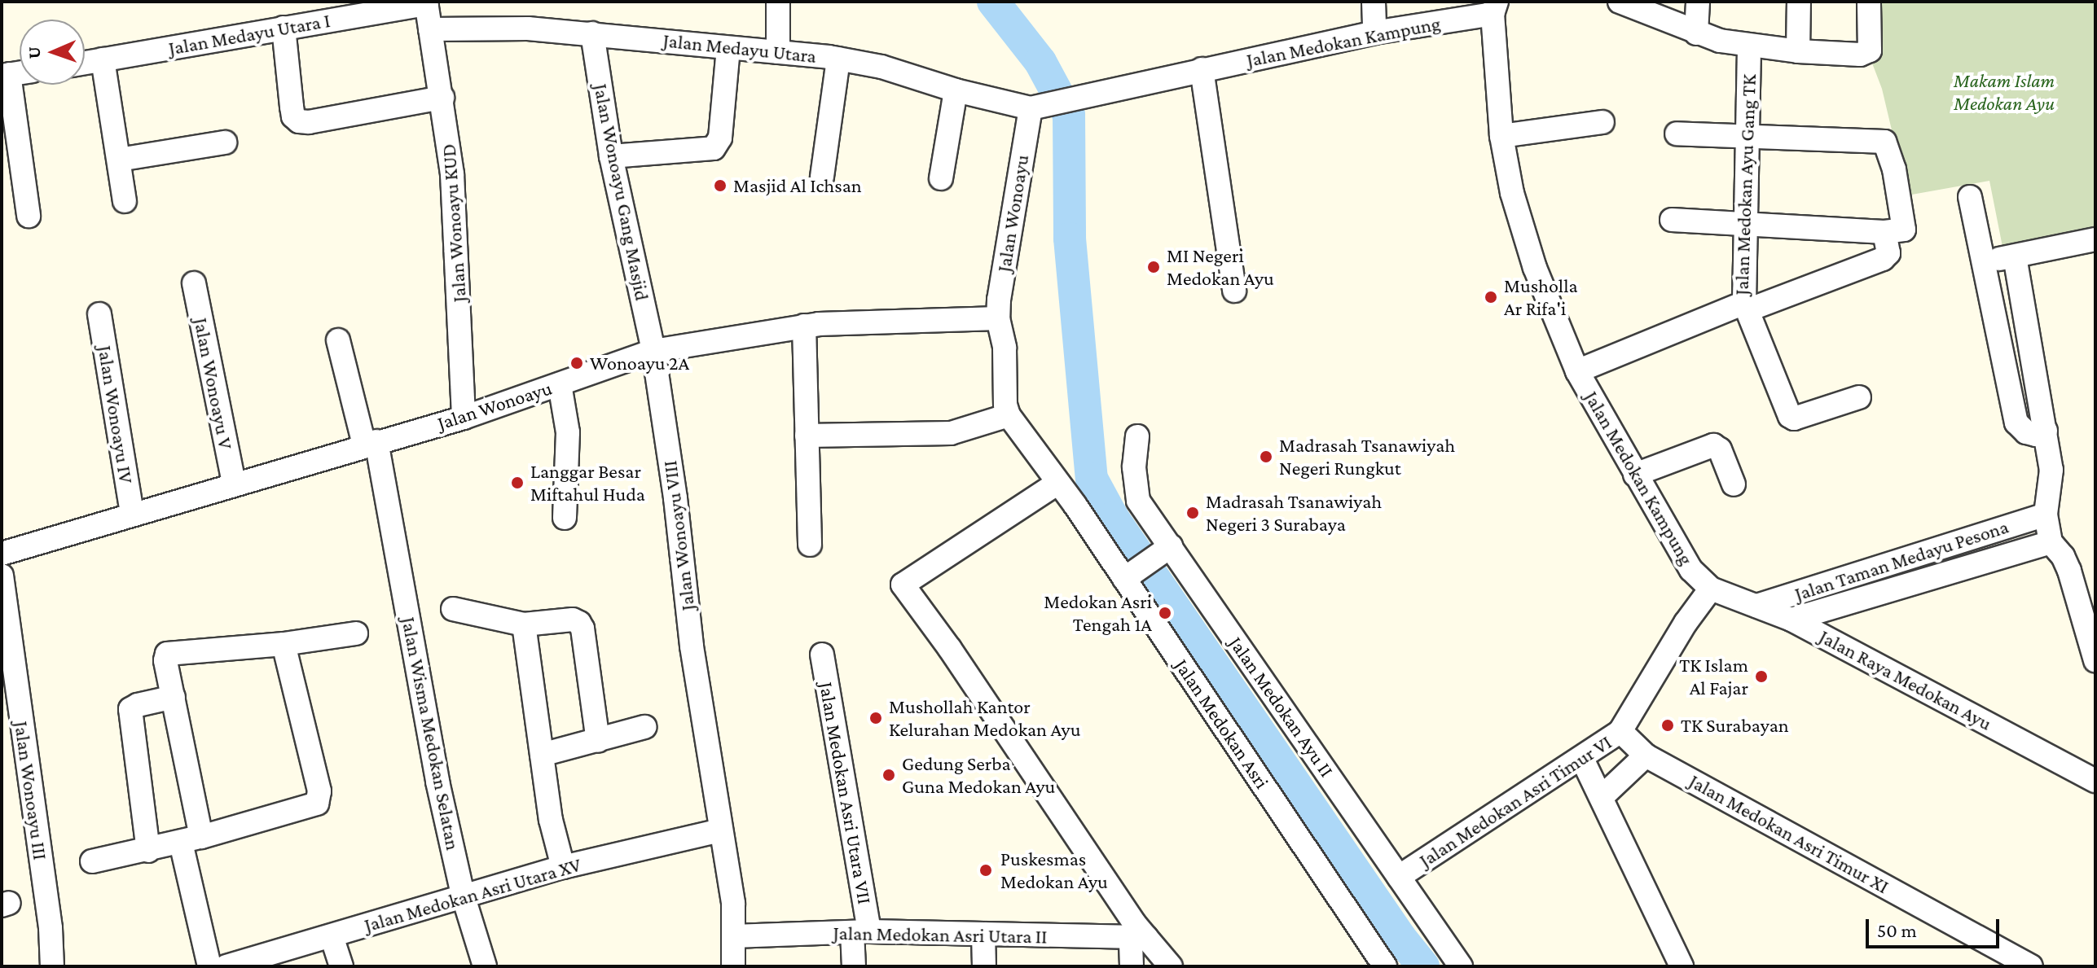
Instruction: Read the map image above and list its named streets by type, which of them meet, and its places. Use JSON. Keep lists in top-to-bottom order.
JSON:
{
  "streets": {
    "street": [
      "Jalan Medayu Utara I",
      "Jalan Medokan Kampung",
      "Jalan Medayu Utara",
      "Jalan Medokan Ayu Gang TK",
      "Jalan Wonoayu Gang Masjid",
      "Jalan Wonoayu",
      "Jalan Wonoayu KUD",
      "Jalan Wonoayu V",
      "Jalan Wonoayu IV",
      "Jalan Wonoayu VIII",
      "Jalan Taman Medayu Pesona",
      "Jalan Raya Medokan Ayu",
      "Jalan Medokan Ayu II",
      "Jalan Medokan Asri",
      "Jalan Wisma Medokan Selatan",
      "Jalan Wonoayu III",
      "Jalan Medokan Asri Utara VII",
      "Jalan Medokan Asri Timur VI",
      "Jalan Medokan Asri Timur XI",
      "Jalan Medokan Asri Utara XV",
      "Jalan Medokan Asri Utara II"
    ]
  },
  "crossings": [
    ["Jalan Medayu Utara I", "Jalan Wonoayu KUD"],
    ["Jalan Medokan Kampung", "Jalan Medayu Utara"],
    ["Jalan Medokan Kampung", "Jalan Medokan Ayu Gang TK"],
    ["Jalan Medokan Kampung", "Jalan Wonoayu"],
    ["Jalan Medokan Kampung", "Jalan Raya Medokan Ayu"],
    ["Jalan Medokan Kampung", "Jalan Medokan Asri Timur VI"],
    ["Jalan Medayu Utara", "Jalan Wonoayu Gang Masjid"],
    ["Jalan Medayu Utara", "Jalan Wonoayu"],
    ["Jalan Medayu Utara", "Jalan Wonoayu KUD"],
    ["Jalan Wonoayu Gang Masjid", "Jalan Wonoayu"],
    ["Jalan Wonoayu Gang Masjid", "Jalan Wonoayu VIII"],
    ["Jalan Wonoayu", "Jalan Wonoayu KUD"],
    ["Jalan Wonoayu", "Jalan Wonoayu V"],
    ["Jalan Wonoayu", "Jalan Wonoayu IV"],
    ["Jalan Wonoayu", "Jalan Wonoayu VIII"],
    ["Jalan Wonoayu", "Jalan Medokan Asri"],
    ["Jalan Wonoayu", "Jalan Wisma Medokan Selatan"],
    ["Jalan Wonoayu VIII", "Jalan Medokan Asri Utara XV"],
    ["Jalan Wonoayu VIII", "Jalan Medokan Asri Utara II"],
    ["Jalan Taman Medayu Pesona", "Jalan Raya Medokan Ayu"],
    ["Jalan Raya Medokan Ayu", "Jalan Medokan Asri Timur VI"],
    ["Jalan Medokan Ayu II", "Jalan Medokan Asri Timur VI"],
    ["Jalan Wisma Medokan Selatan", "Jalan Medokan Asri Utara XV"],
    ["Jalan Medokan Asri Utara VII", "Jalan Medokan Asri Utara II"],
    ["Jalan Medokan Asri Timur VI", "Jalan Medokan Asri Timur XI"]
  ],
  "parks": ["Makam Islam Medokan Ayu"],
  "places": [
    "Masjid Al Ichsan",
    "MI Negeri Medokan Ayu",
    "Musholla Ar Rifa'i",
    "Wonoayu 2A",
    "Madrasah Tsanawiyah Negeri Rungkut",
    "Langgar Besar Miftahul Huda",
    "Madrasah Tsanawiyah Negeri 3 Surabaya",
    "Medokan Asri Tengah 1A",
    "TK Islam Al Fajar",
    "Mushollah Kantor Kelurahan Medokan Ayu",
    "TK Surabayan",
    "Gedung Serba Guna Medokan Ayu",
    "Puskesmas Medokan Ayu"
  ],
  "scale_bar": "50 m",
  "north": "left"
}
